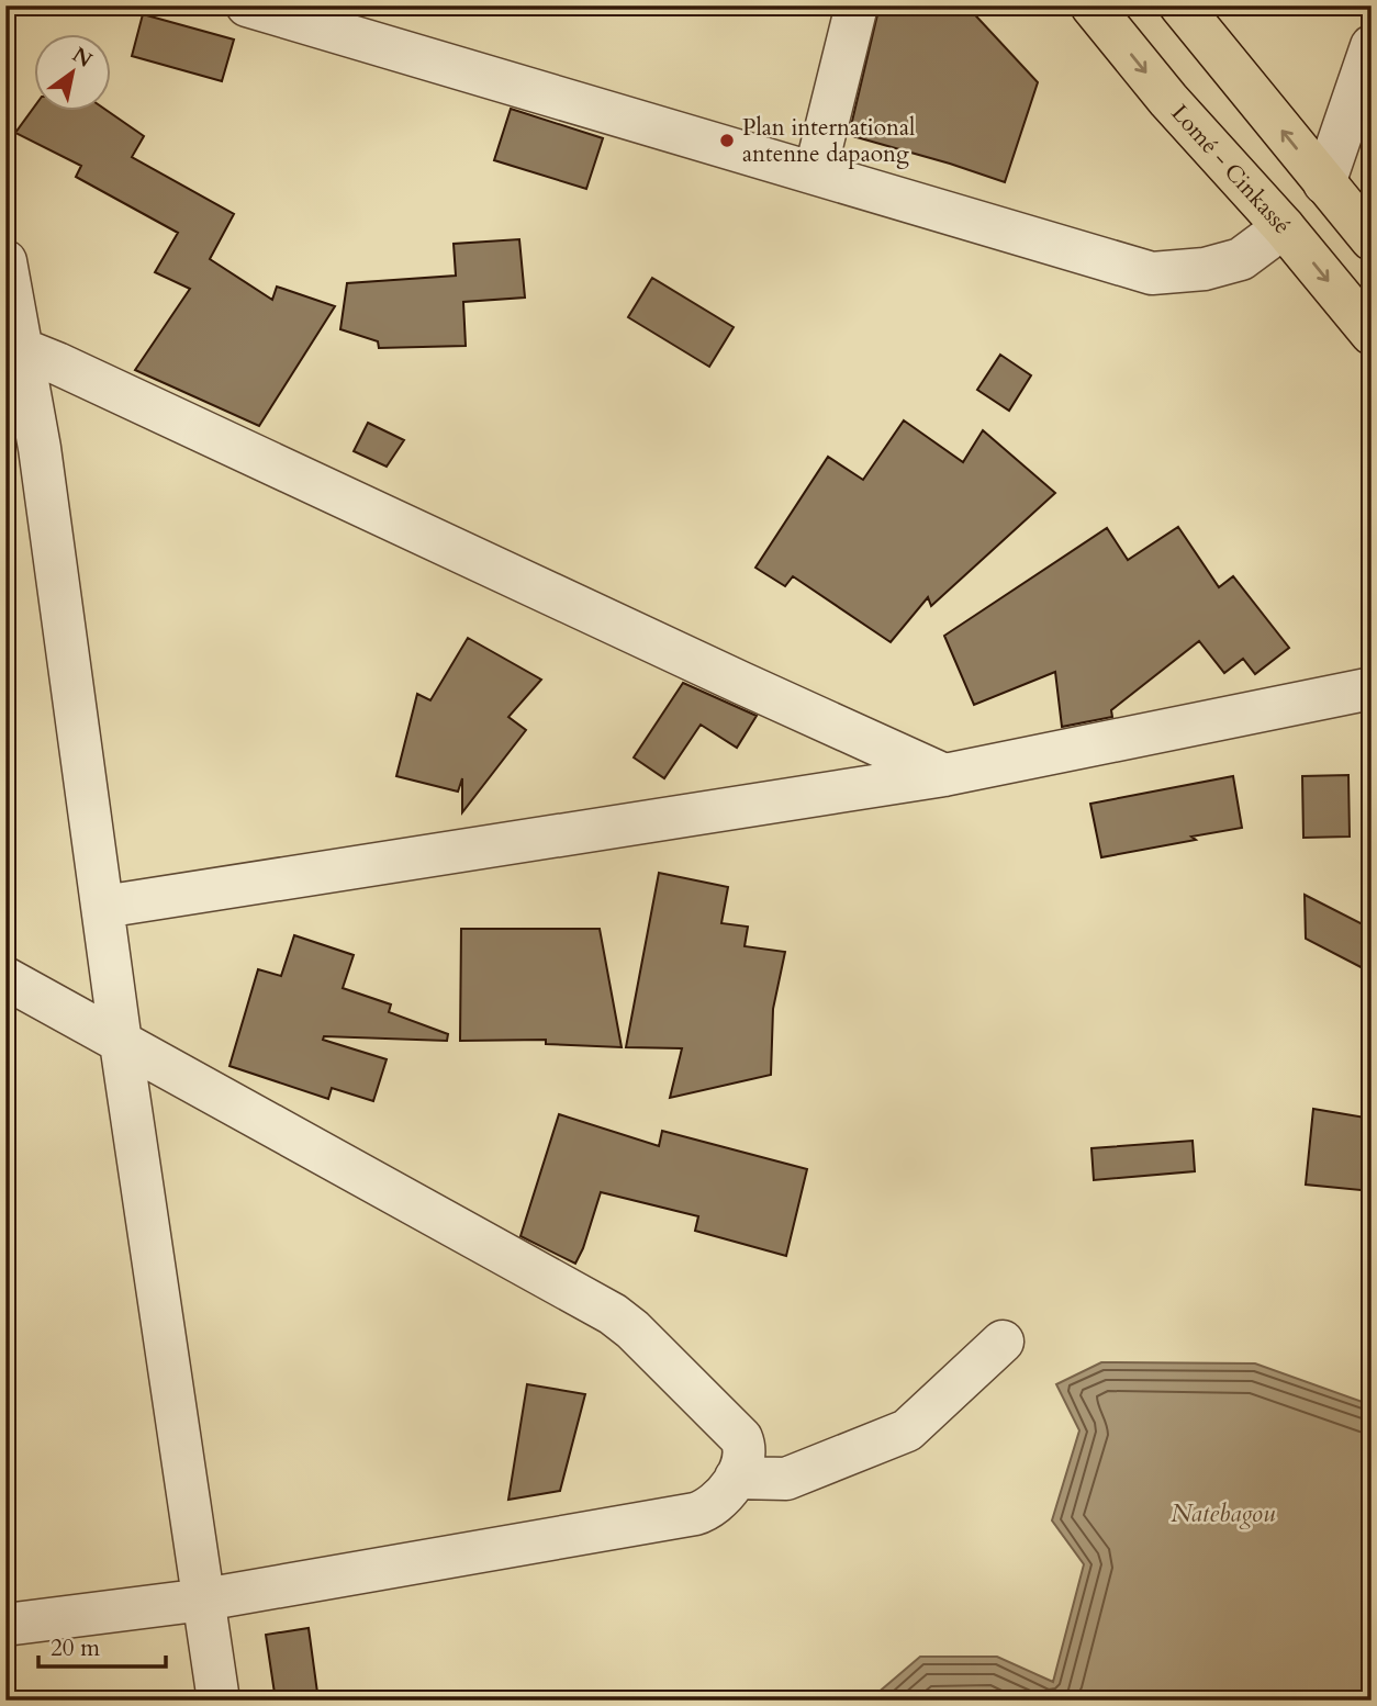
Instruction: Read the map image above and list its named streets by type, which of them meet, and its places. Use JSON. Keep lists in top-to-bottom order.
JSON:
{
  "streets": {
    "highway": ["Lomé - Cinkassé"]
  },
  "water": ["Natebagou"],
  "places": ["Plan international antenne dapaong"],
  "scale_bar": "20 m",
  "north": "top right"
}
